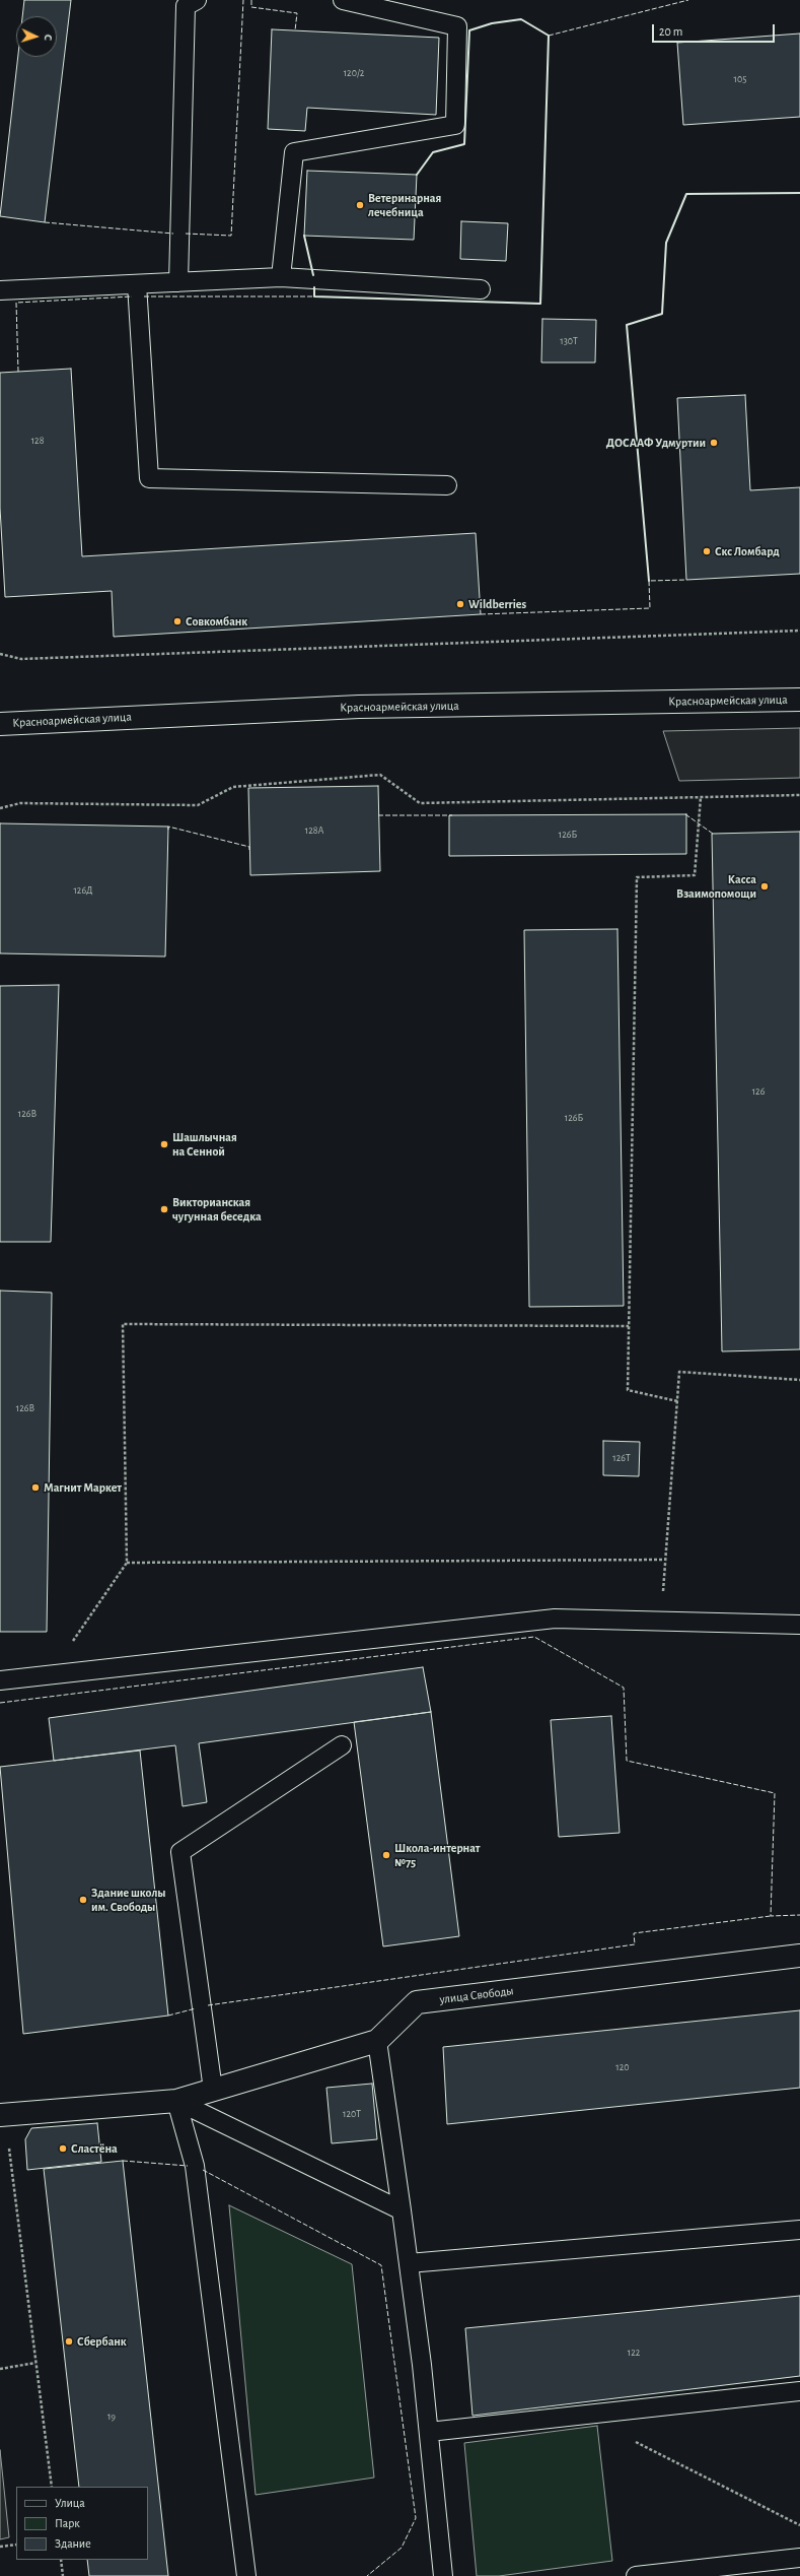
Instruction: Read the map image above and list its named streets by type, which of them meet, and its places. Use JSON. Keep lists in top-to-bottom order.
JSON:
{
  "streets": {
    "street": ["Красноармейская улица", "улица Свободы"]
  },
  "places": [
    "Ветеринарная лечебница",
    "ДОСААФ Удмуртии",
    "Скс Ломбард",
    "Wildberries",
    "Совкомбанк",
    "Касса Взаимопомощи",
    "Шашлычная на Сенной",
    "Викторианская чугунная беседка",
    "Магнит Маркет",
    "Школа-интернат №75",
    "Здание школы им. Свободы",
    "Сластёна",
    "Сбербанк"
  ],
  "house_numbers": [
    "120/2",
    "105",
    "130Т",
    "128",
    "128А",
    "126Б",
    "126Д",
    "126",
    "126В",
    "126Б",
    "126В",
    "126Т",
    "120",
    "120Т",
    "122",
    "19"
  ],
  "legend": ["Улица", "Парк", "Здание"],
  "scale_bar": "20 m",
  "north": "right"
}
